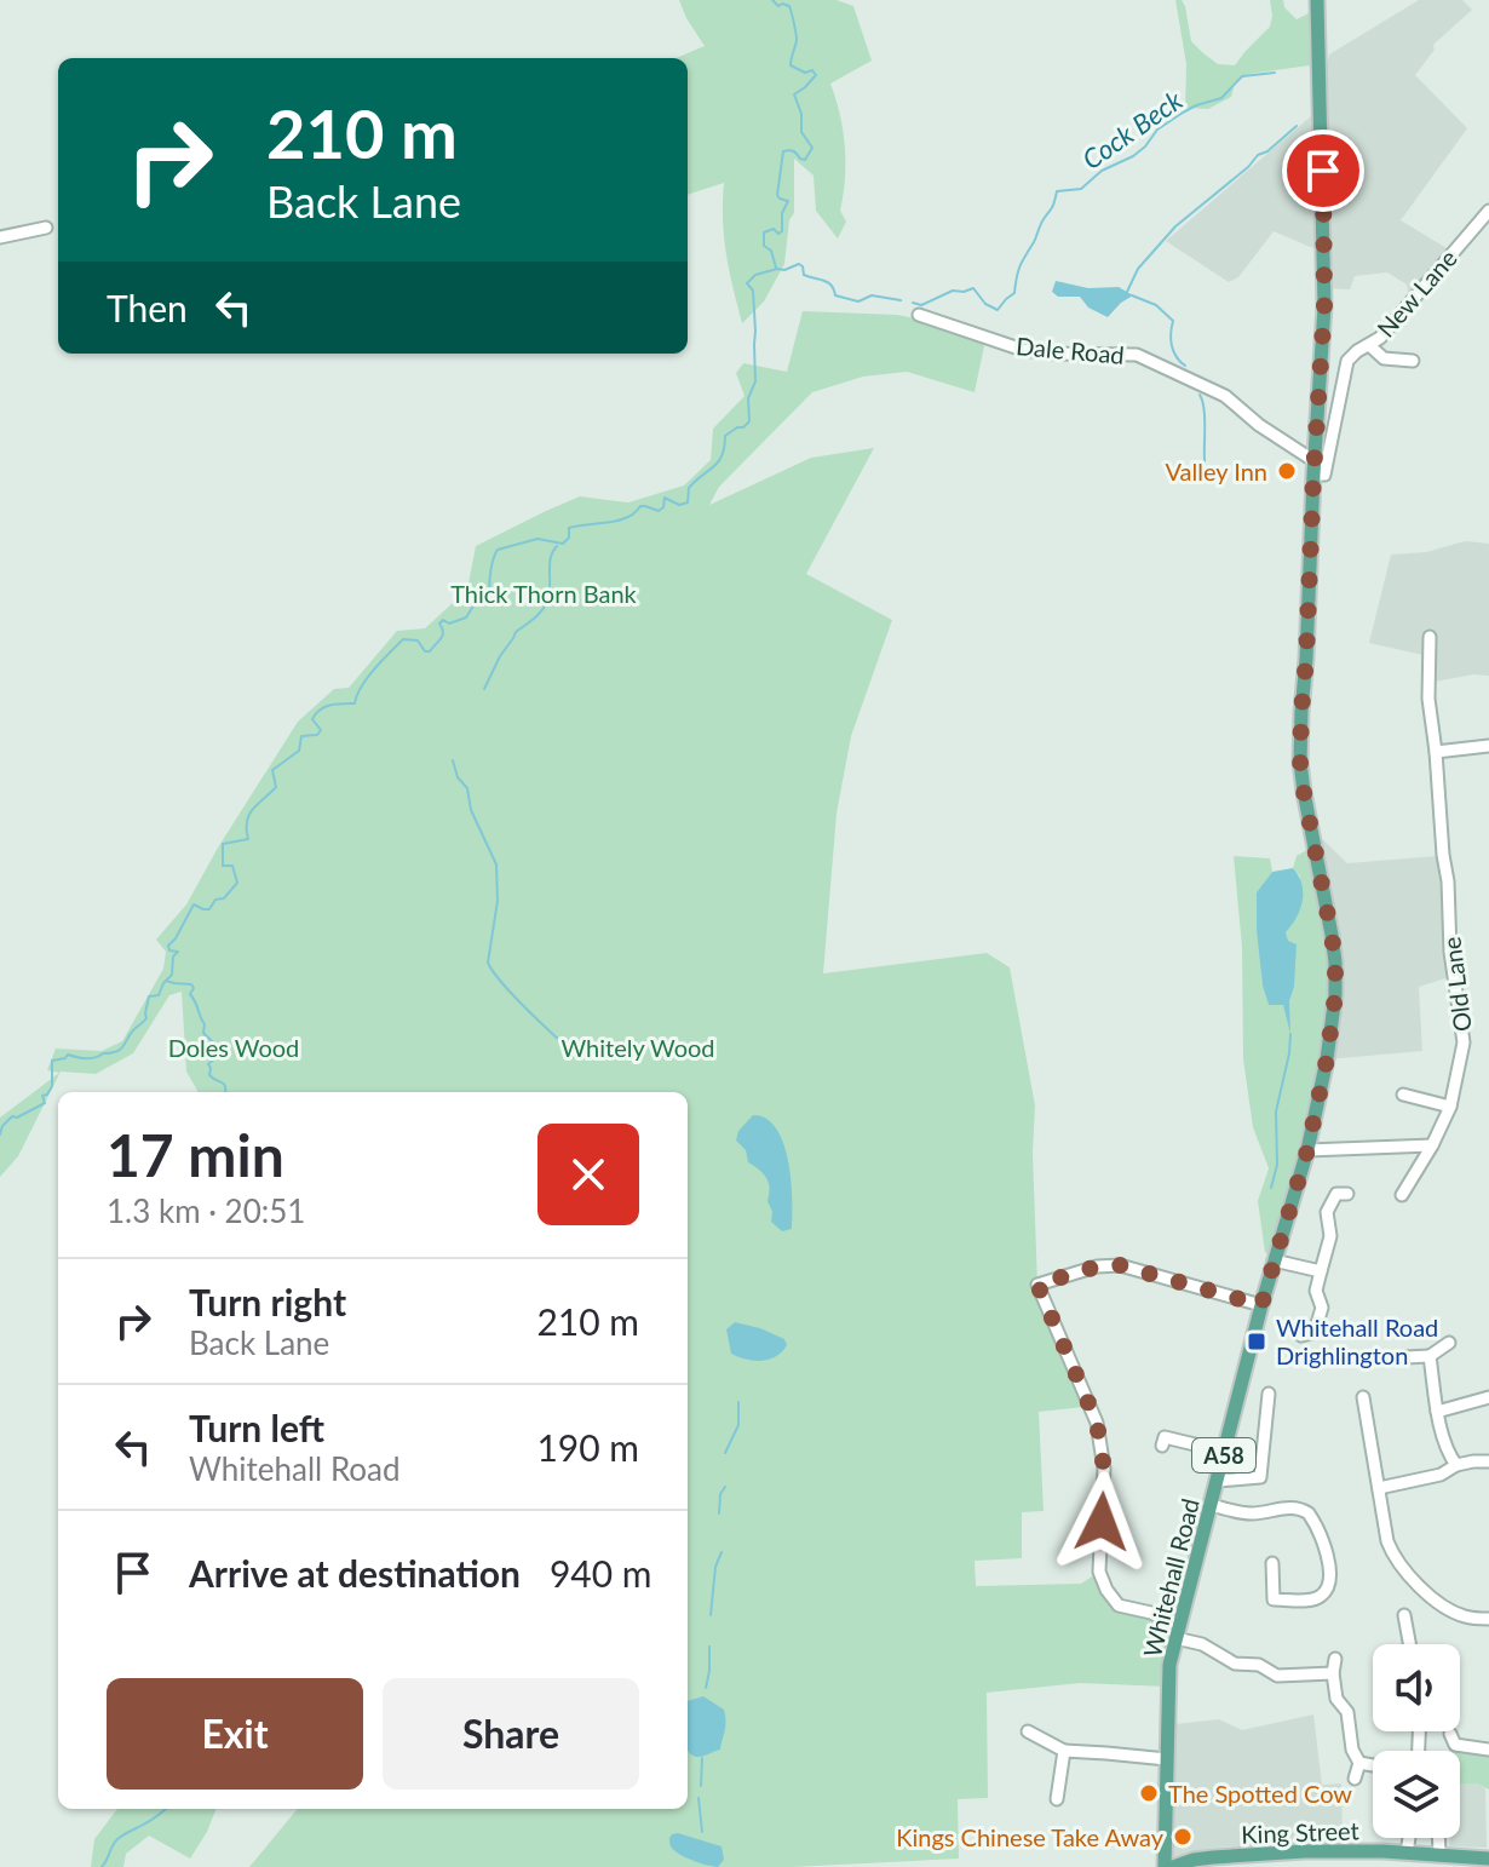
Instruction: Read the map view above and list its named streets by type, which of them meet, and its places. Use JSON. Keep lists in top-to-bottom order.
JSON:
{
  "streets": {
    "main road": ["A58", "Whitehall Road", "King Street"],
    "street": ["New Lane", "Dale Road", "Old Lane"]
  },
  "crossings": [
    ["New Lane", "Dale Road"],
    ["New Lane", "Whitehall Road"],
    ["Dale Road", "Whitehall Road"]
  ],
  "water": ["Cock Beck"],
  "parks": ["Thick Thorn Bank", "Doles Wood", "Whitely Wood"],
  "places": {
    "other": ["Valley Inn", "The Spotted Cow", "Kings Chinese Take Away"],
    "transit": ["Whitehall Road Drighlington"]
  },
  "page": {
    "turn": ["210 m", "Back Lane"],
    "then": "Then",
    "heading": ["17 min", "1.3 km · 20:51"],
    "list": [
      {
        "name": "Turn right",
        "note": "Back Lane",
        "value": "210 m"
      },
      {
        "name": "Turn left",
        "note": "Whitehall Road",
        "value": "190 m"
      },
      {
        "name": "Arrive at destination",
        "value": "940 m"
      }
    ],
    "buttons": ["Exit", "Share"]
  }
}
